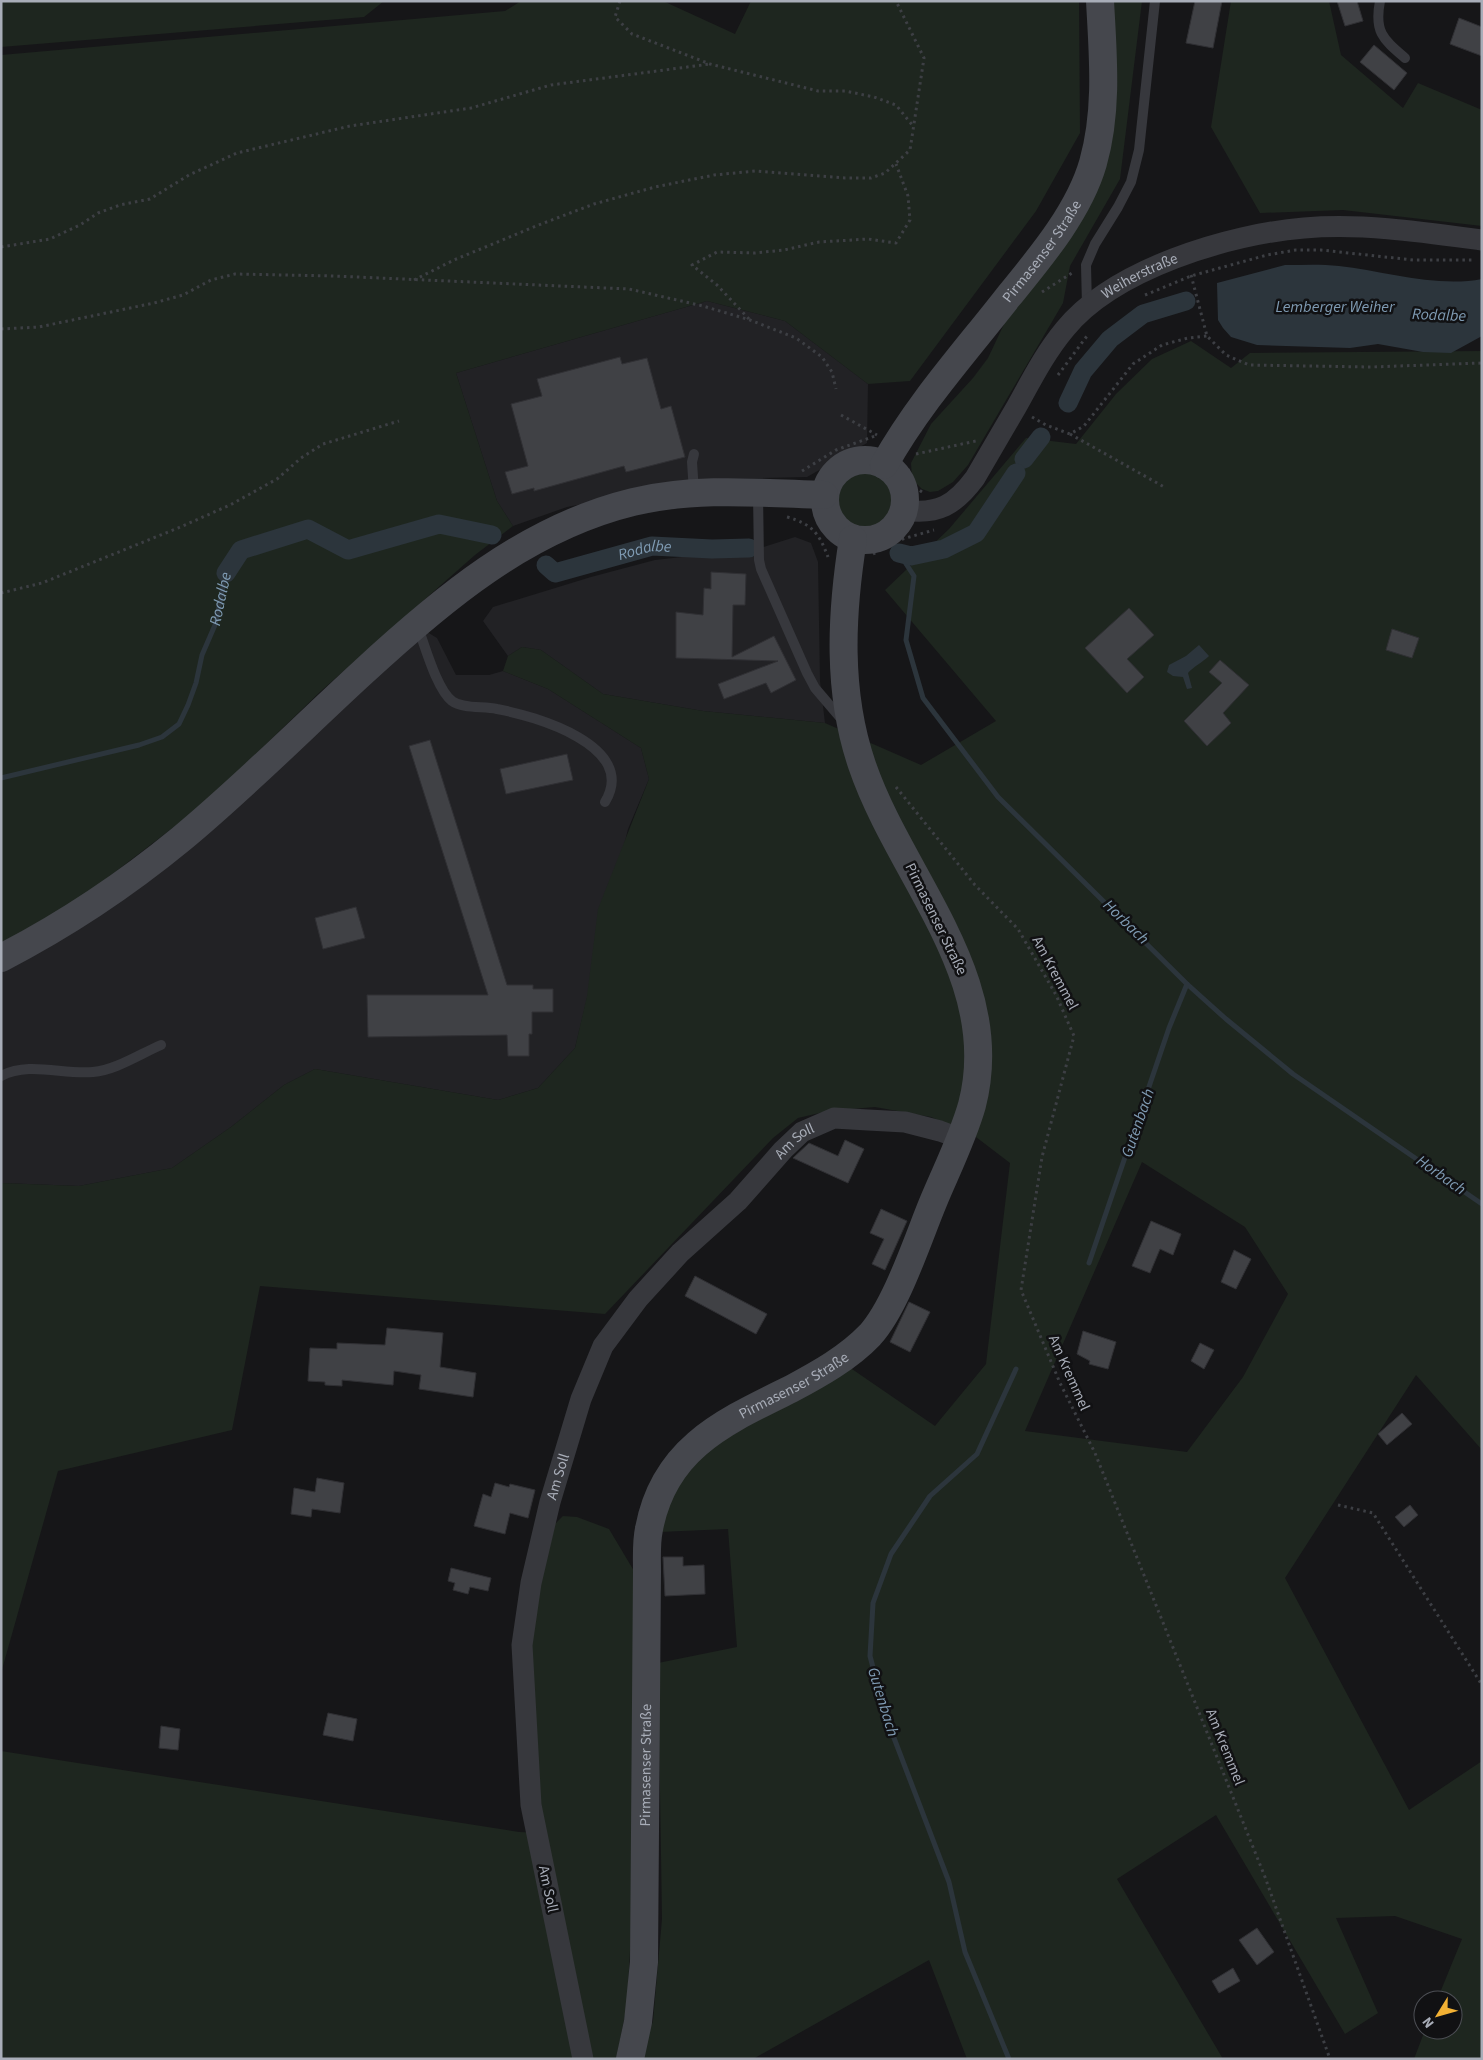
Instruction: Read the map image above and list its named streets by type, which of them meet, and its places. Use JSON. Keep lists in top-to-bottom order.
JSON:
{
  "streets": {
    "main road": ["Pirmasenser Straße"],
    "street": ["Weiherstraße", "Am Soll"],
    "path": ["Am Kremmel"]
  },
  "crossings": [
    ["Pirmasenser Straße", "Am Soll"]
  ],
  "water": [
    "Lemberger Weiher",
    "Rodalbe",
    "Horbach",
    "Gutenbach"
  ],
  "north": "bottom left"
}
